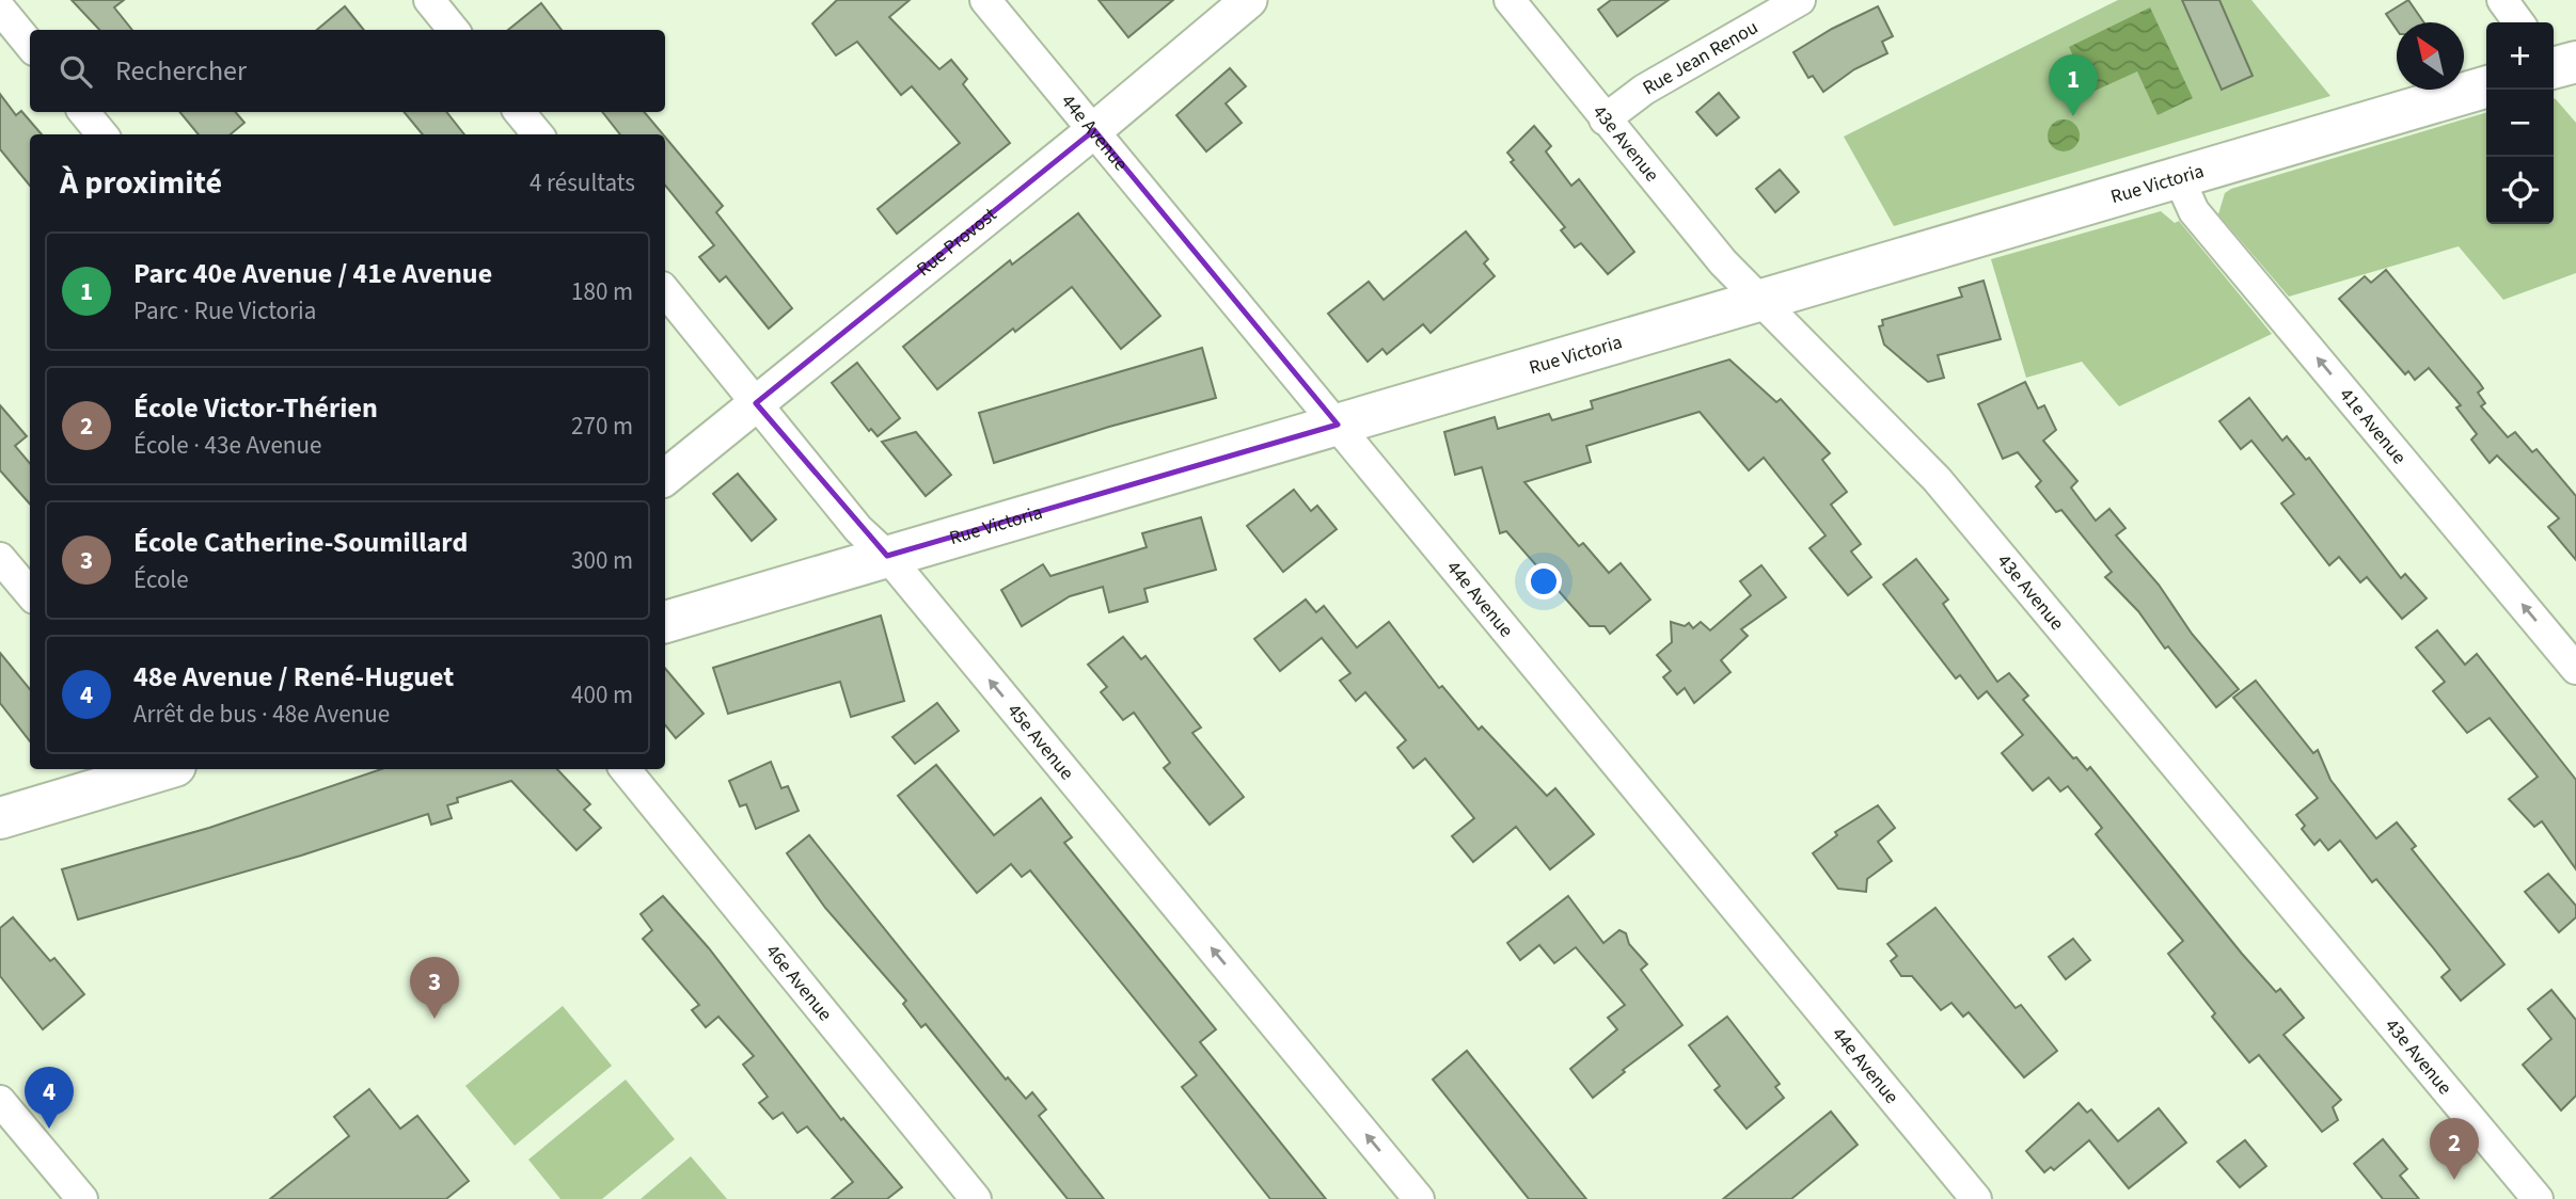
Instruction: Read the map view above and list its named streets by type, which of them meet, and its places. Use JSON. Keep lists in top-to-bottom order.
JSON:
{
  "streets": {
    "main road": ["Rue Victoria"],
    "street": [
      "Rue Jean Renou",
      "44e Avenue",
      "43e Avenue",
      "Rue Provost",
      "41e Avenue",
      "45e Avenue",
      "46e Avenue"
    ]
  },
  "crossings": [
    ["Rue Jean Renou", "43e Avenue"],
    ["44e Avenue", "Rue Victoria"],
    ["44e Avenue", "Rue Provost"],
    ["43e Avenue", "Rue Victoria"],
    ["Rue Victoria", "41e Avenue"],
    ["Rue Victoria", "45e Avenue"],
    ["Rue Provost", "45e Avenue"]
  ],
  "one_way": ["41e Avenue", "45e Avenue"],
  "north": "top left",
  "page": {
    "map_buttons": ["+", "−"],
    "search": "Rechercher",
    "pins": [
      "1",
      "3",
      "4",
      "2"
    ],
    "heading": ["À proximité", "4 résultats"],
    "list": [
      {
        "mark": "1",
        "name": "Parc 40e Avenue / 41e Avenue",
        "note": "Parc · Rue Victoria",
        "value": "180 m"
      },
      {
        "mark": "2",
        "name": "École Victor-Thérien",
        "note": "École · 43e Avenue",
        "value": "270 m"
      },
      {
        "mark": "3",
        "name": "École Catherine-Soumillard",
        "note": "École",
        "value": "300 m"
      },
      {
        "mark": "4",
        "name": "48e Avenue / René-Huguet",
        "note": "Arrêt de bus · 48e Avenue",
        "value": "400 m"
      }
    ]
  }
}
